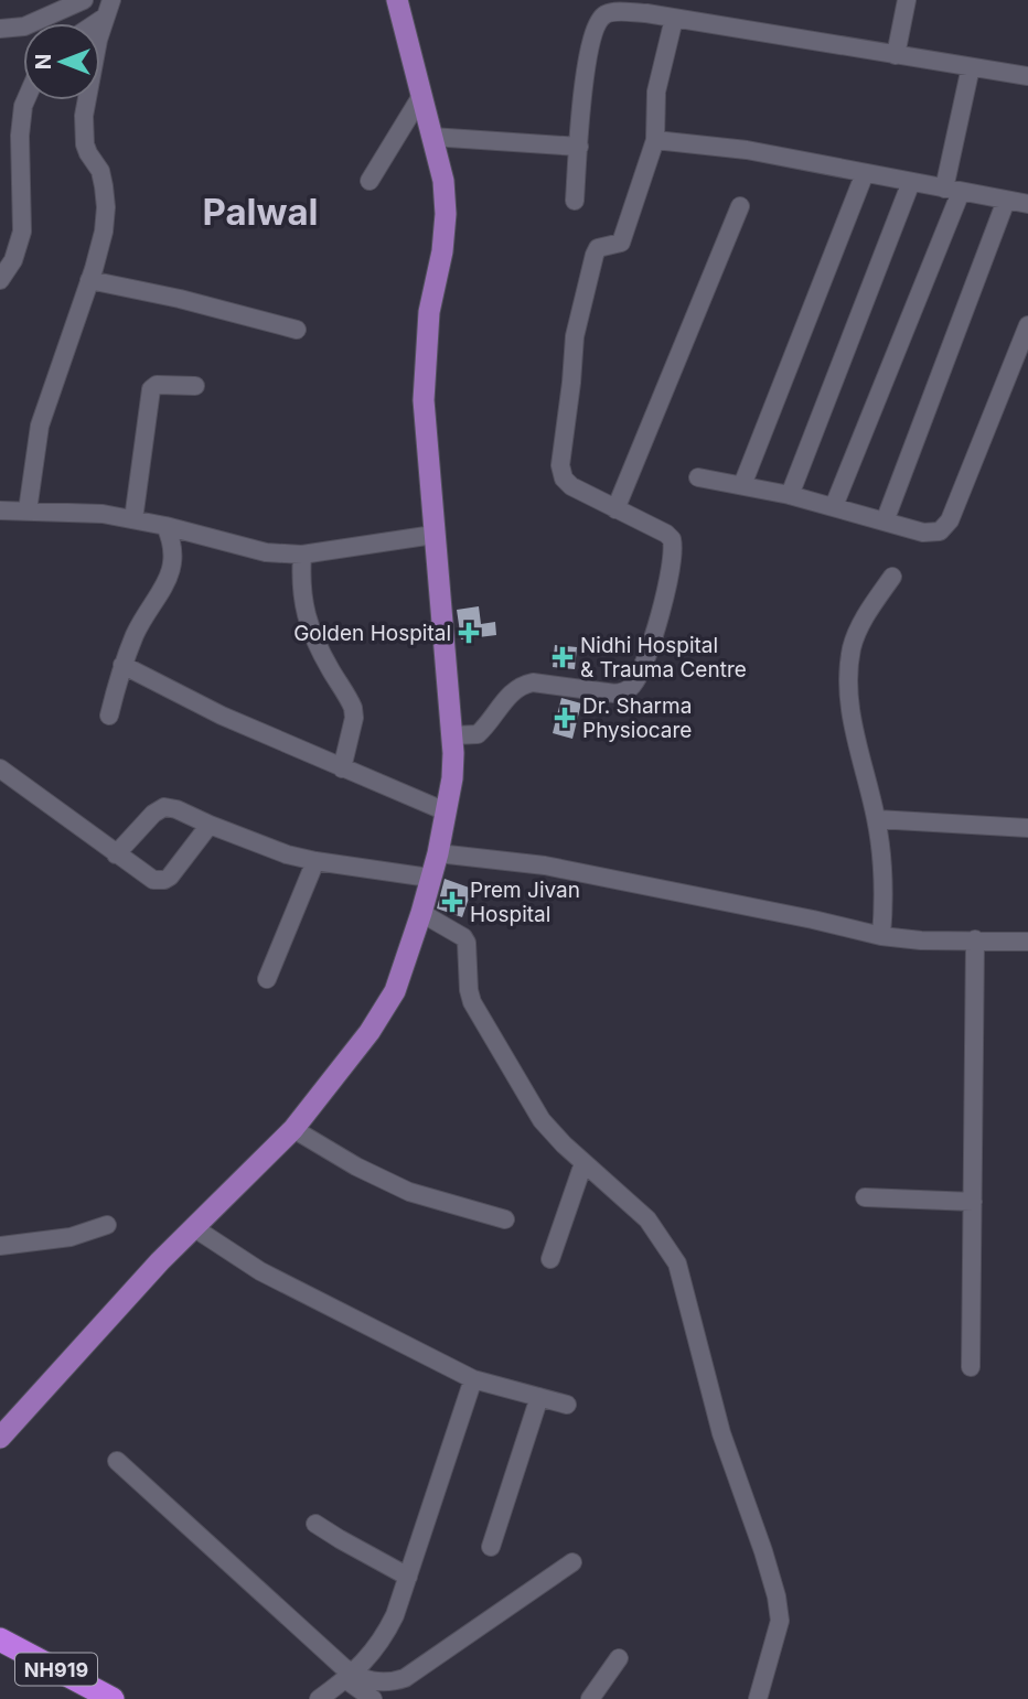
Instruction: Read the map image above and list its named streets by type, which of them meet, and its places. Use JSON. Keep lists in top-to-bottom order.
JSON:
{
  "streets": {
    "highway": ["NH919"]
  },
  "districts": ["Palwal"],
  "places": {
    "health": [
      "Golden Hospital",
      "Nidhi Hospital & Trauma Centre",
      "Dr. Sharma Physiocare",
      "Prem Jivan Hospital"
    ]
  },
  "north": "left"
}
